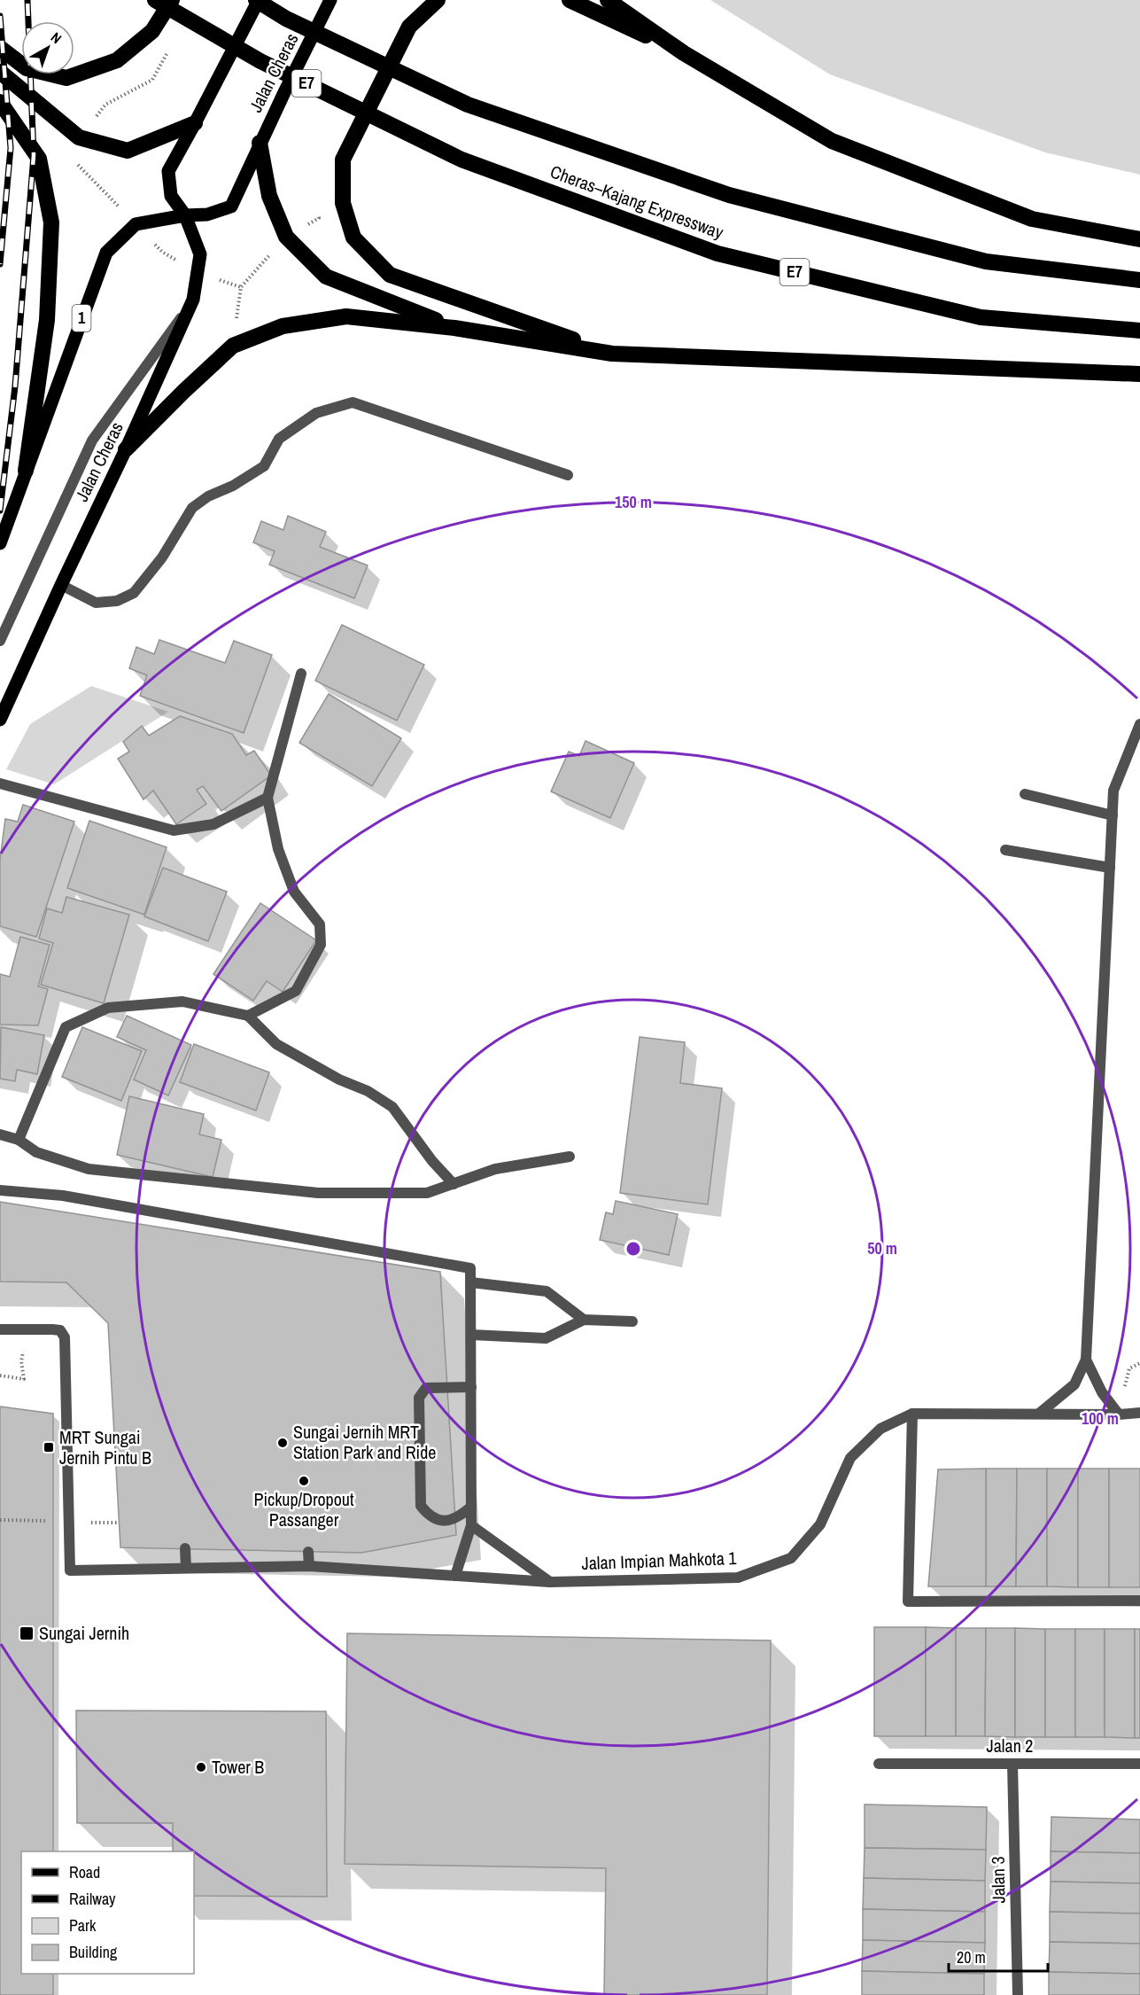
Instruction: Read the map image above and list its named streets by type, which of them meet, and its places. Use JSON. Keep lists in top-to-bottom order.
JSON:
{
  "streets": {
    "highway": ["E7", "Cheras–Kajang Expressway"],
    "main road": ["Jalan Cheras", "1"],
    "street": ["Jalan Impian Mahkota 1", "Jalan 2", "Jalan 3"]
  },
  "crossings": [
    ["Jalan Cheras", "Cheras–Kajang Expressway"],
    ["Jalan 2", "Jalan 3"]
  ],
  "places": {
    "other": ["Sungai Jernih MRT Station Park and Ride", "Pickup/Dropout Passanger", "Tower B"],
    "transit": ["MRT Sungai Jernih Pintu B", "Sungai Jernih"]
  },
  "legend": [
    "Road",
    "Railway",
    "Park",
    "Building"
  ],
  "scale_bar": "20 m",
  "north": "top right",
  "rings": ["150 m", "50 m", "100 m"]
}
